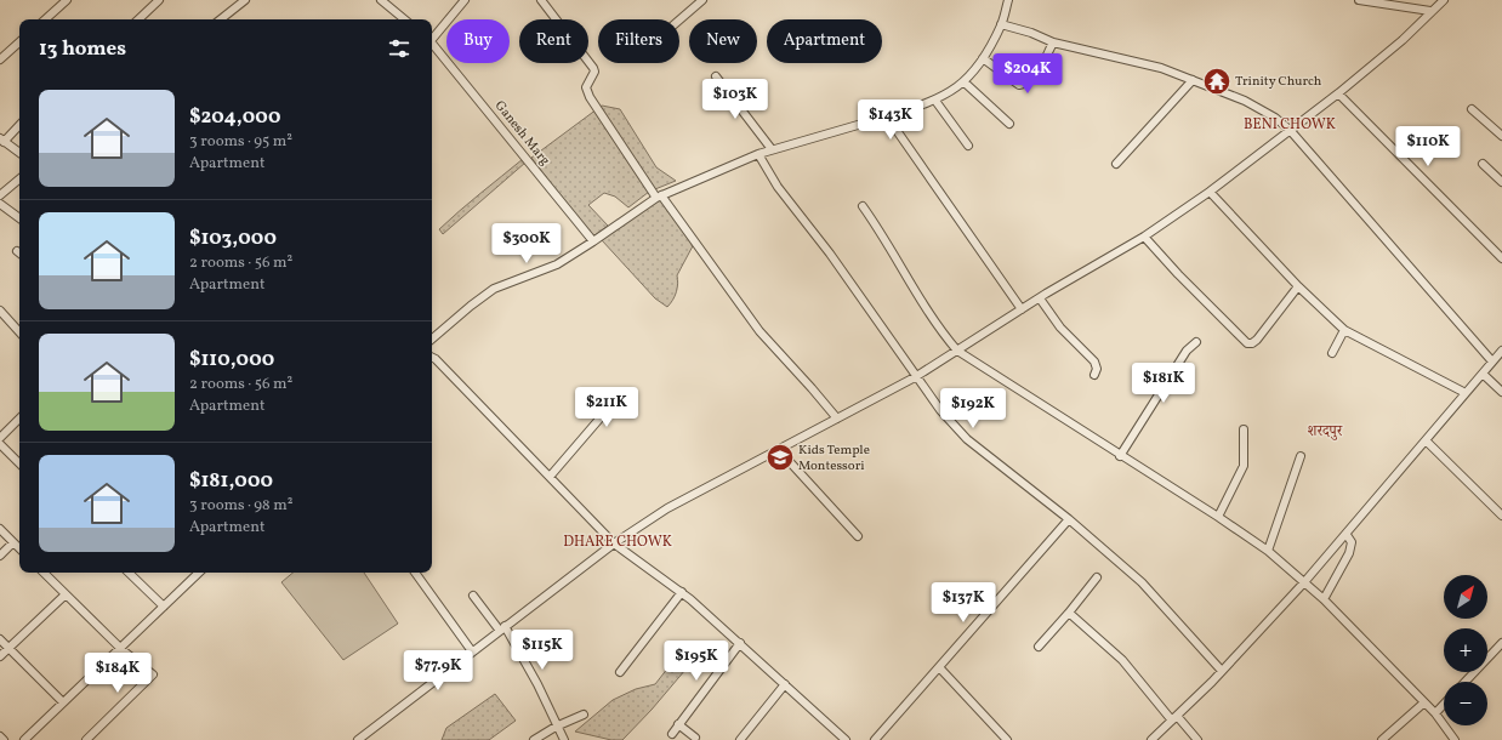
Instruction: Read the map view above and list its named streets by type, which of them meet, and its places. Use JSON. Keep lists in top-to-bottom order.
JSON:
{
  "streets": {
    "street": ["Ganesh Marg"]
  },
  "districts": ["BENI CHOWK", "शरदपुर", "DHARE CHOWK"],
  "places": {
    "temple": ["Trinity Church"],
    "school or university": ["Kids Temple Montessori"]
  },
  "north": "top right",
  "page": {
    "chip": [
      "Buy",
      "Rent",
      "Filters",
      "New",
      "Apartment"
    ],
    "heading": "13 homes",
    "price": [
      "$204K",
      "$103K",
      "$143K",
      "$110K",
      "$300K",
      "$181K",
      "$211K",
      "$192K",
      "$137K",
      "$115K",
      "$195K",
      "$77.9K",
      "$184K"
    ],
    "list": [
      {
        "name": "$204,000",
        "note": "3 rooms · 95 m² · Apartment"
      },
      {
        "name": "$103,000",
        "note": "2 rooms · 56 m² · Apartment"
      },
      {
        "name": "$110,000",
        "note": "2 rooms · 56 m² · Apartment"
      },
      {
        "name": "$181,000",
        "note": "3 rooms · 98 m² · Apartment"
      }
    ],
    "map_buttons": ["+", "−"]
  }
}
